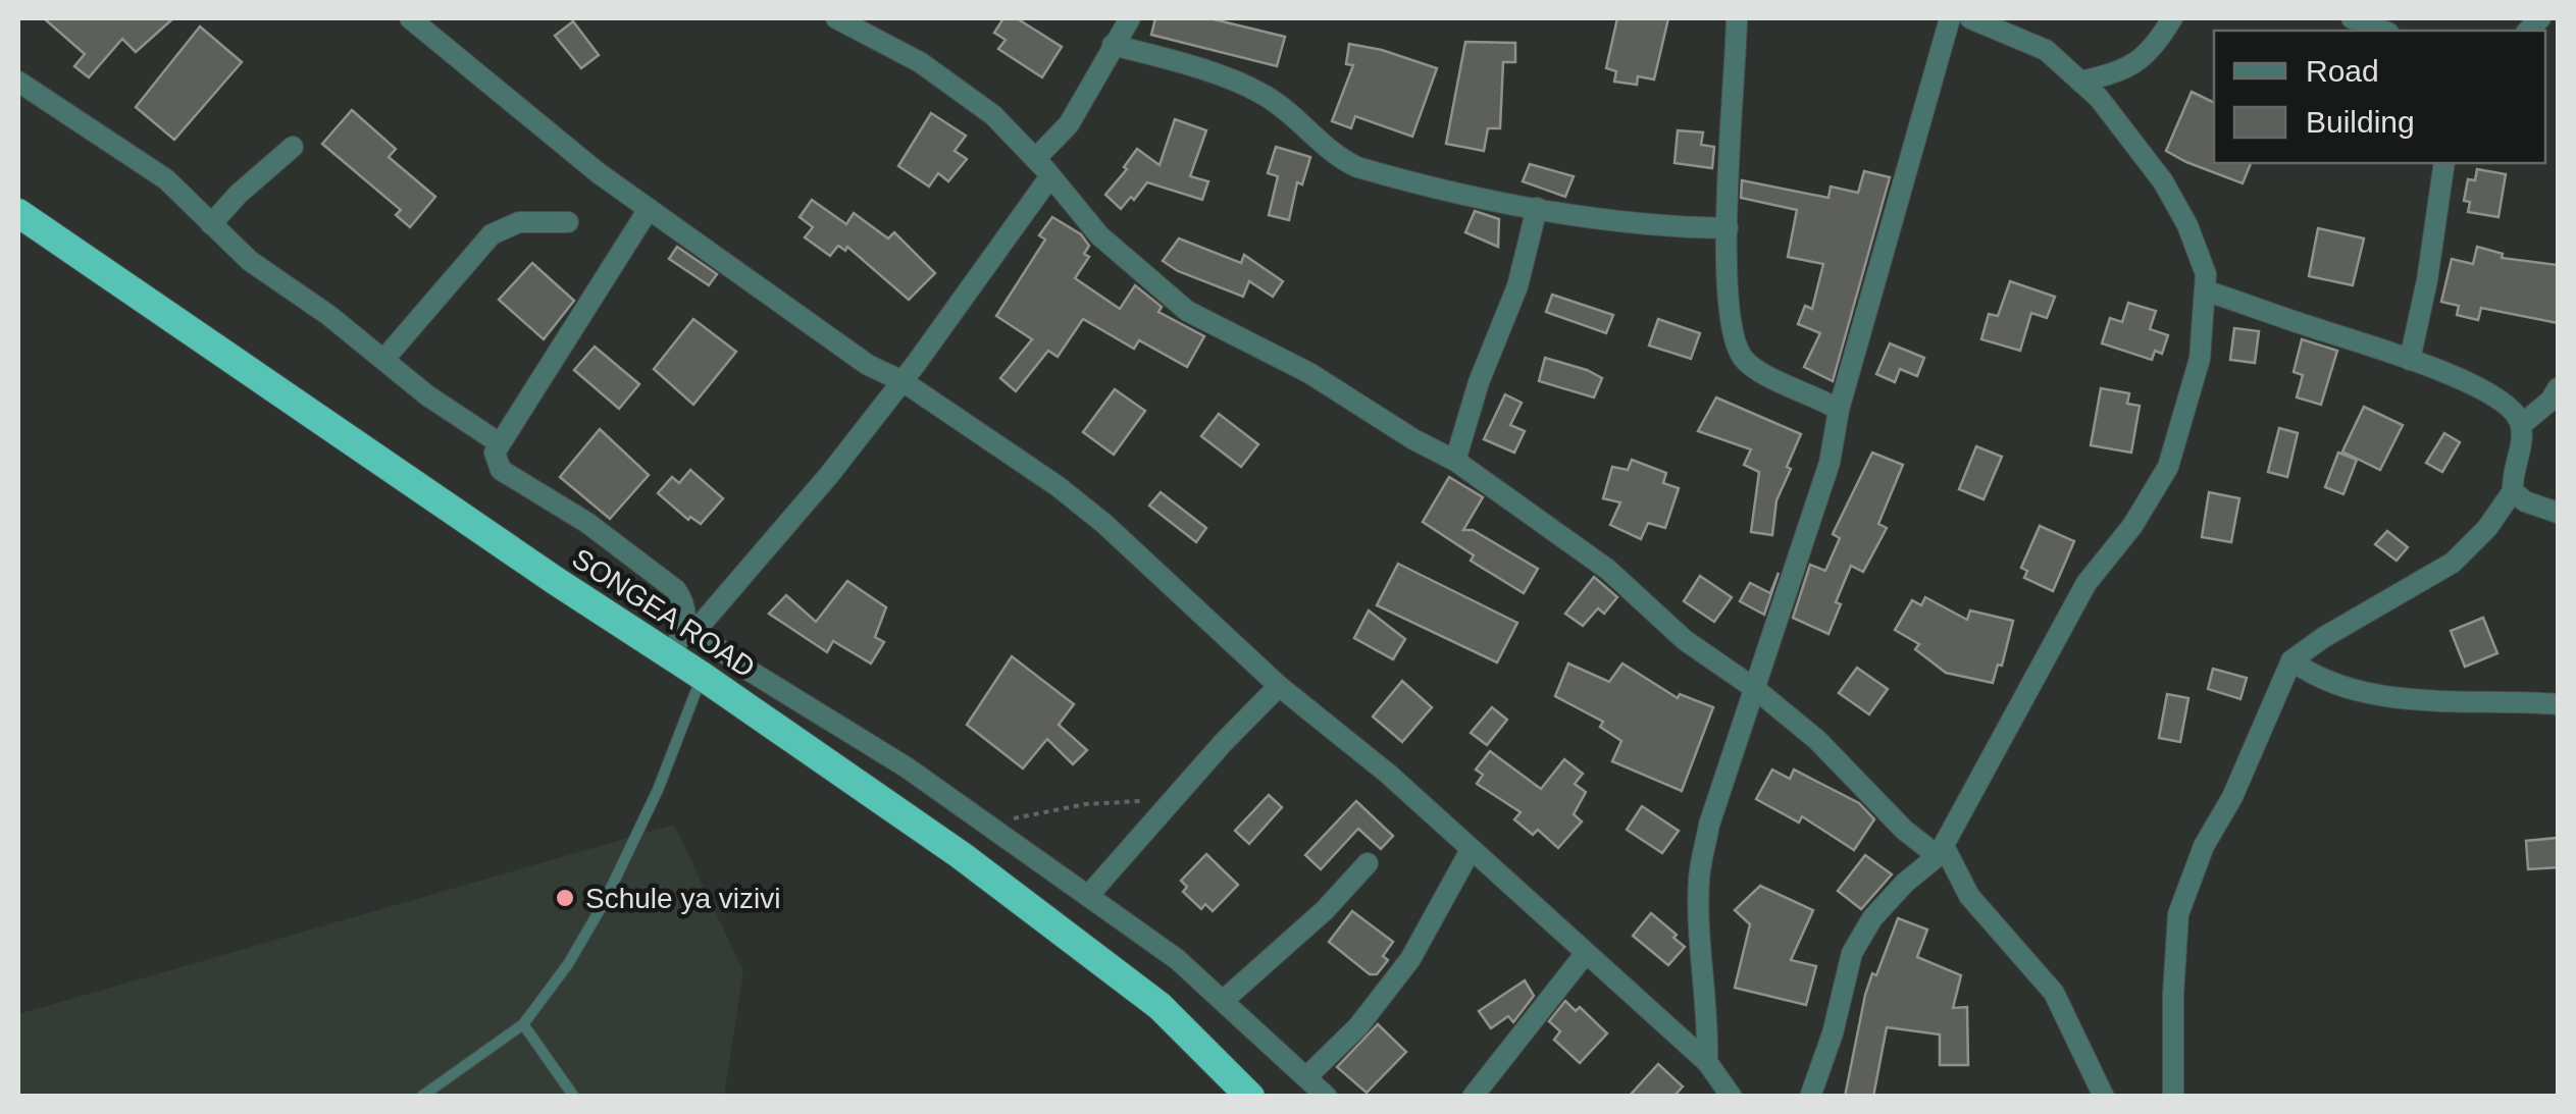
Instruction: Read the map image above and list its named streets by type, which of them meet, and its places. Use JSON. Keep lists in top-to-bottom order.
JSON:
{
  "streets": {
    "highway": ["SONGEA ROAD"]
  },
  "places": ["Schule ya vizivi"],
  "legend": ["Road", "Building"]
}
